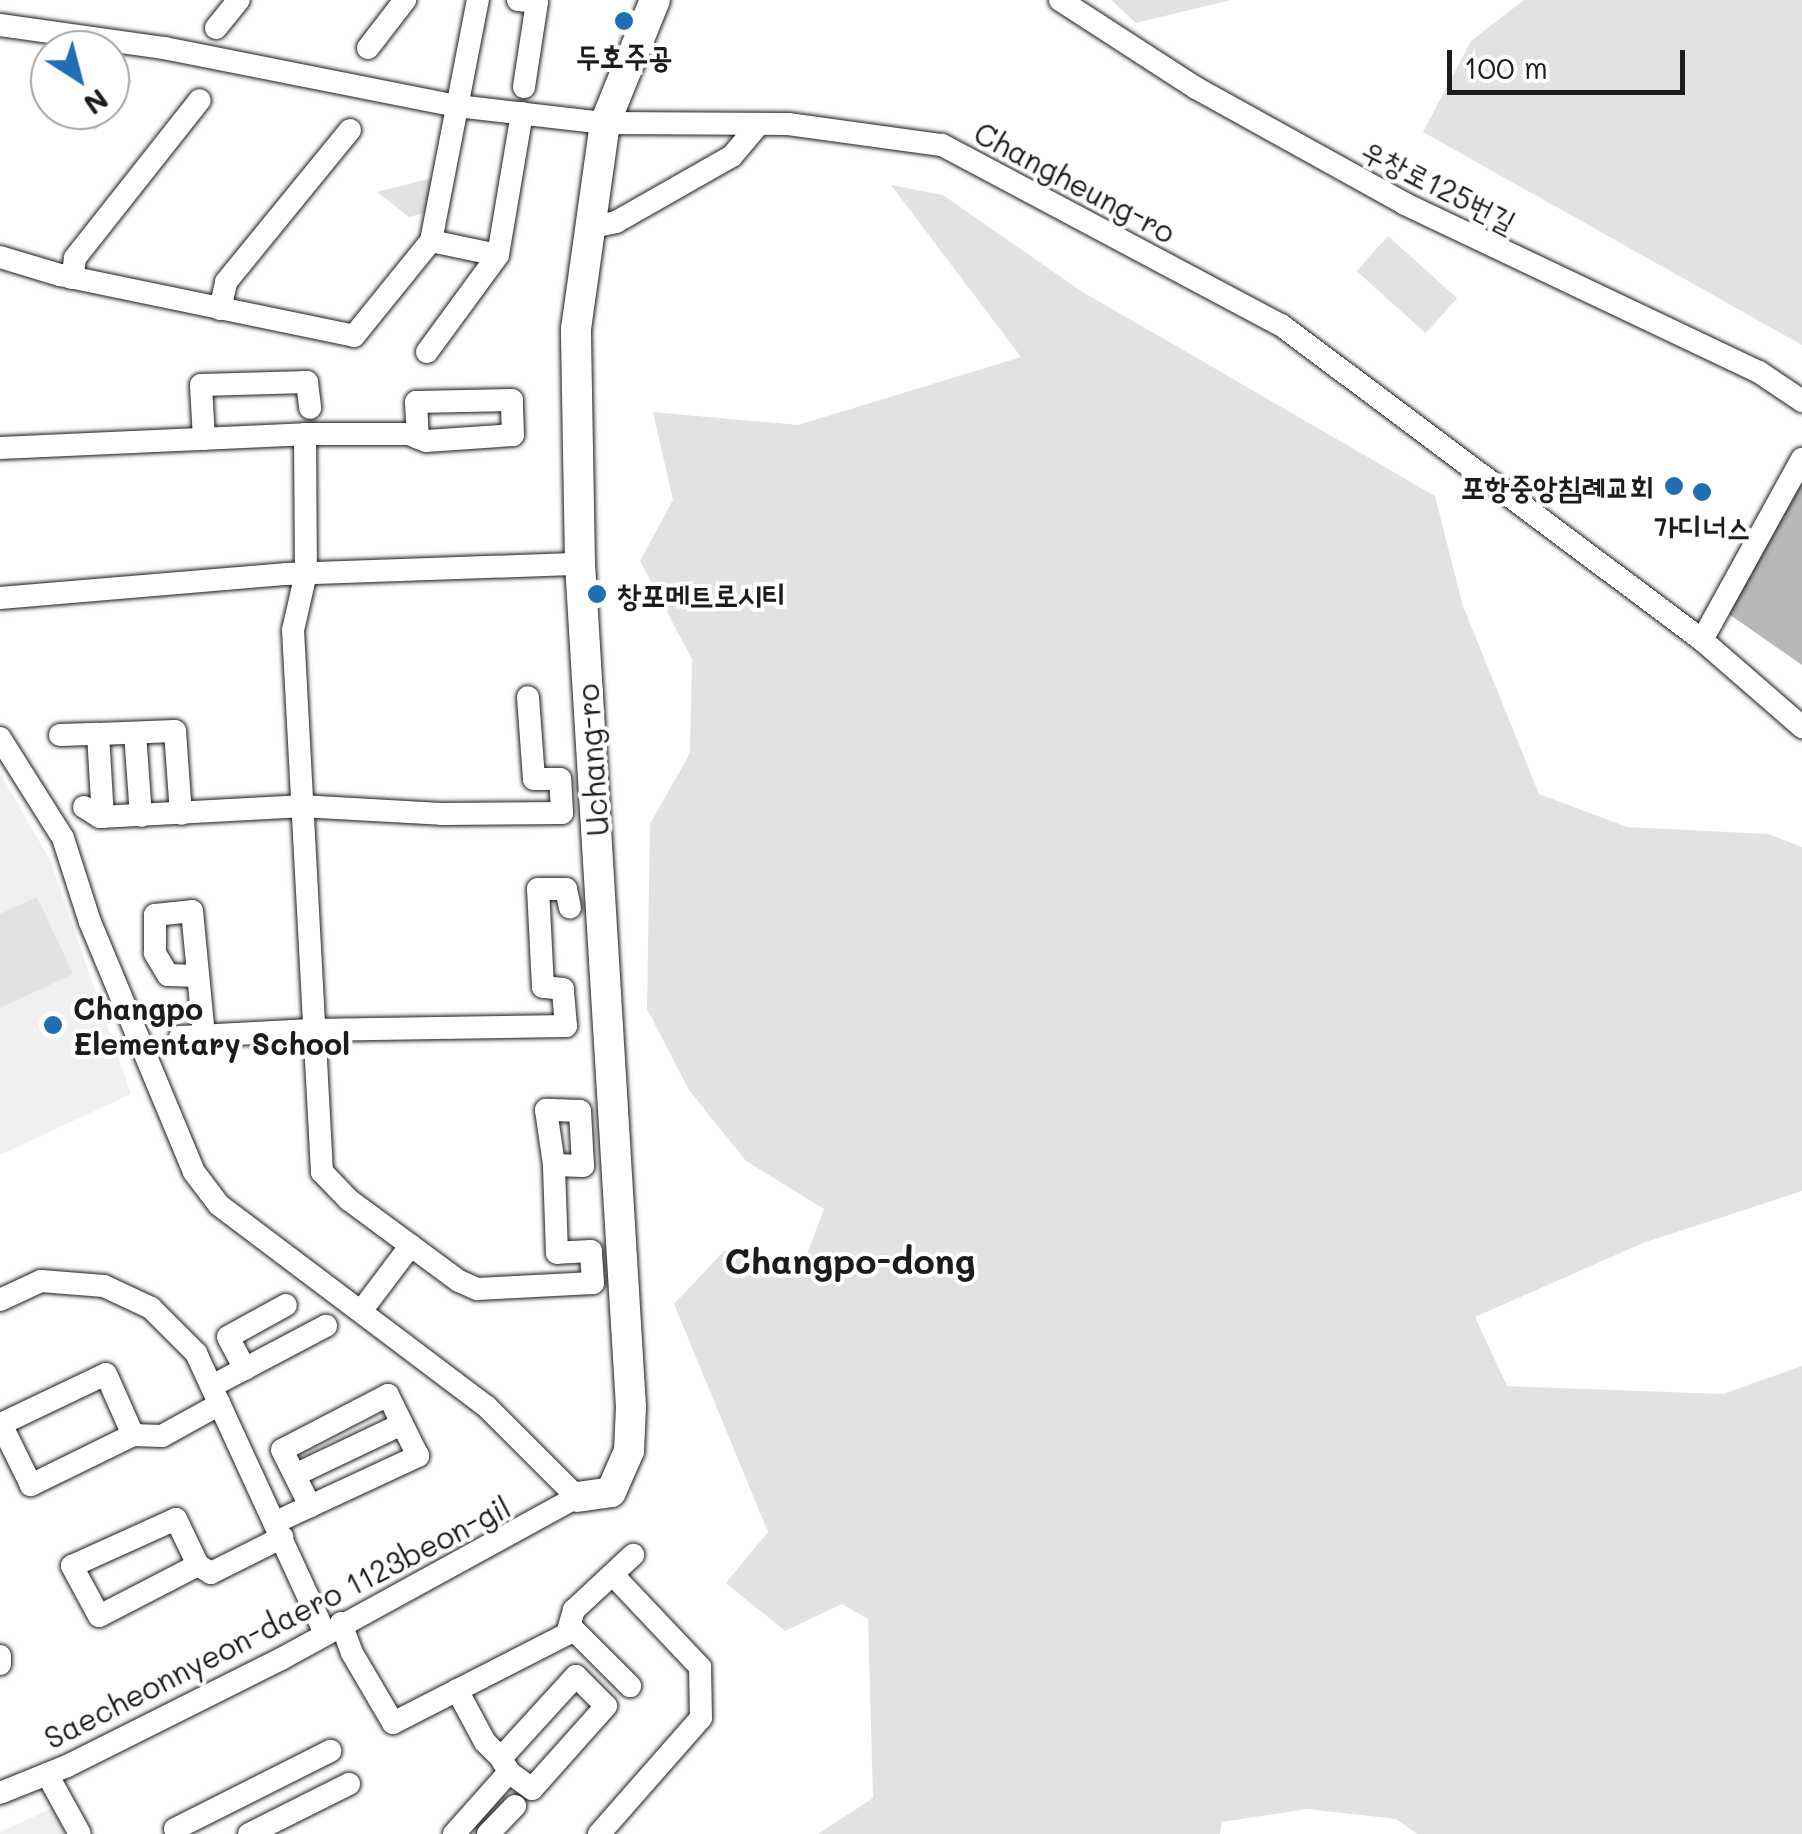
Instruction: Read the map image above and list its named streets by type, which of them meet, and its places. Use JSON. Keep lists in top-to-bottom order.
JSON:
{
  "streets": {
    "main road": ["Uchang-ro"],
    "street": ["Changheung-ro", "우창로125번길", "Saecheonnyeon-daero 1123beon-gil"]
  },
  "crossings": [
    ["Changheung-ro", "Uchang-ro"],
    ["Uchang-ro", "Saecheonnyeon-daero 1123beon-gil"]
  ],
  "districts": ["Changpo-dong"],
  "places": [
    "두호주공",
    "포항중앙침례교회",
    "가디너스",
    "창포메트로시티",
    "Changpo Elementary School"
  ],
  "scale_bar": "100 m",
  "north": "bottom right"
}
